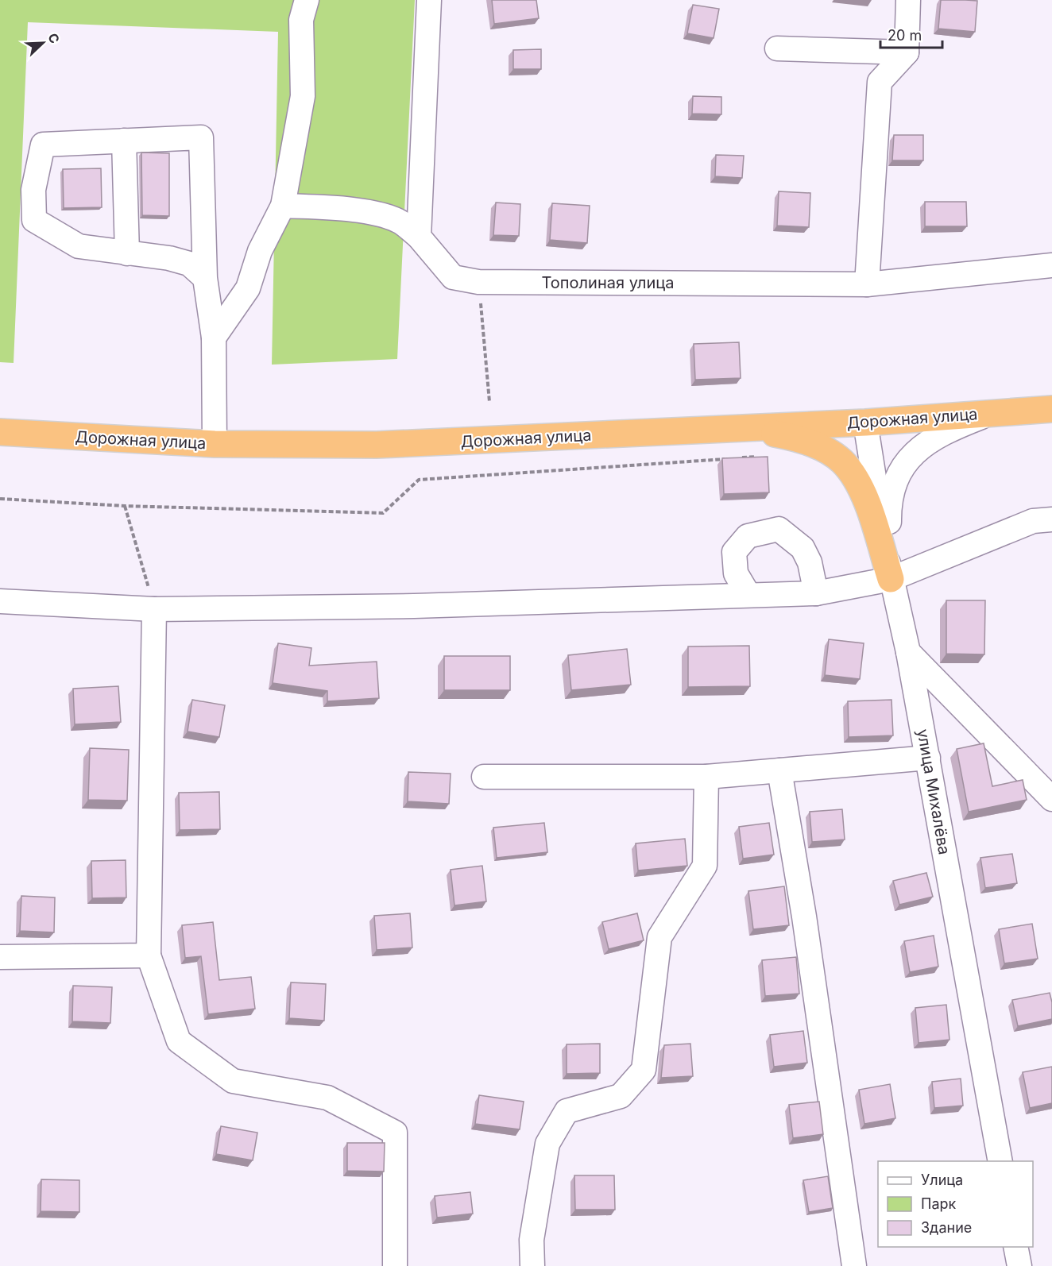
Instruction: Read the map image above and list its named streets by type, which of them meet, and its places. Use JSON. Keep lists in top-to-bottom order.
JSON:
{
  "streets": {
    "highway": ["Дорожная улица"],
    "street": ["Тополиная улица", "улица Михалёва"]
  },
  "crossings": [
    ["Дорожная улица", "улица Михалёва"]
  ],
  "legend": ["Улица", "Парк", "Здание"],
  "scale_bar": "20 m",
  "north": "top right"
}
